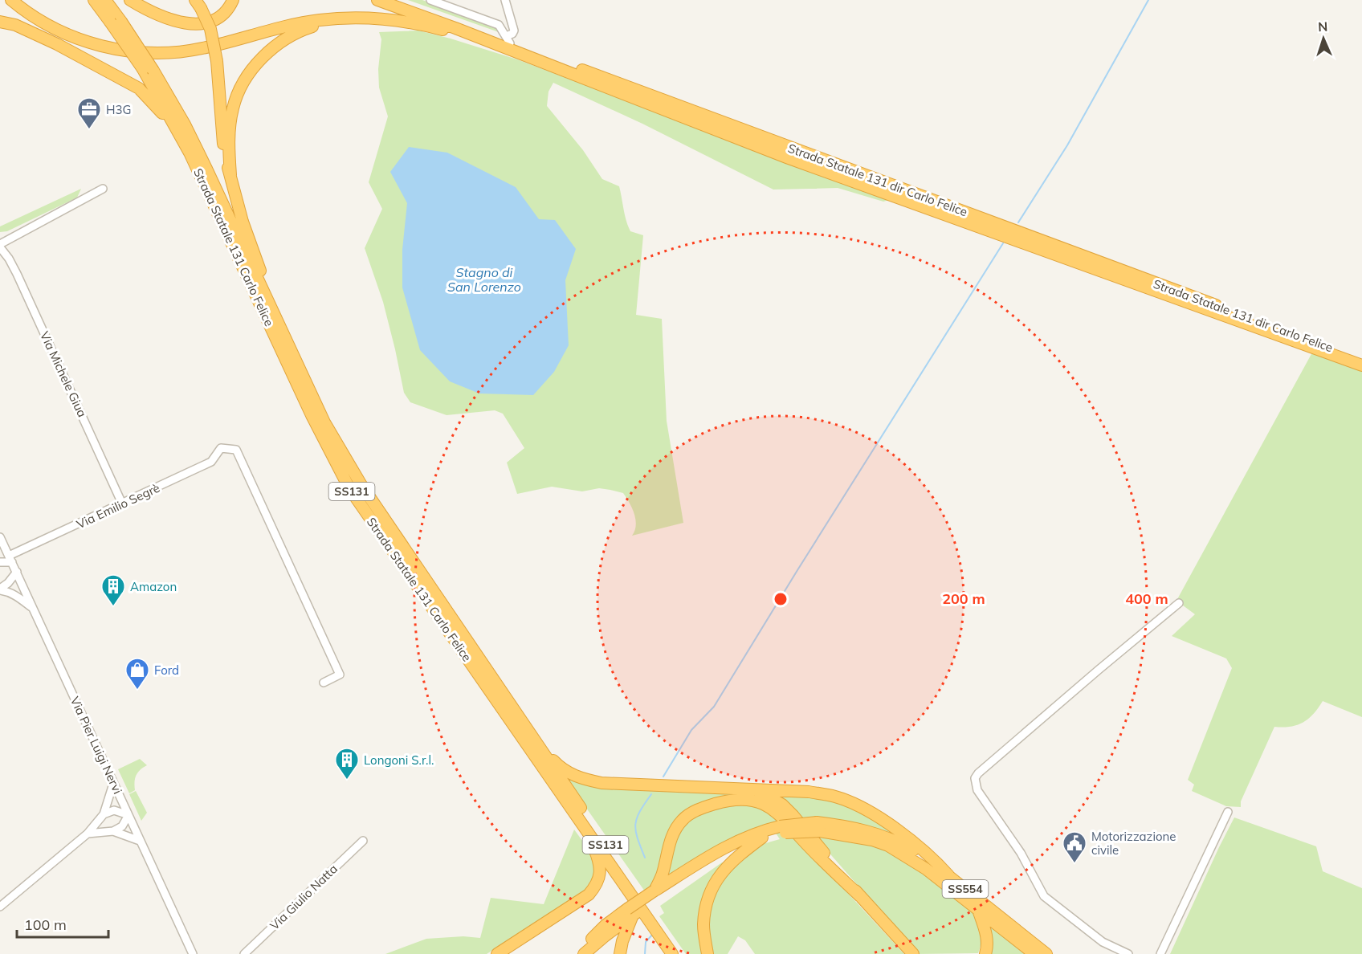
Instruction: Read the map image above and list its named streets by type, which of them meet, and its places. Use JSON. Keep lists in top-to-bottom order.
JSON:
{
  "streets": {
    "highway": [
      "Strada Statale 131 dir Carlo Felice",
      "Strada Statale 131 Carlo Felice",
      "SS131",
      "SS554"
    ],
    "street": [
      "Via Michele Giua",
      "Via Emilio Segrè",
      "Via Pier Luigi Nervi",
      "Via Giulio Natta"
    ]
  },
  "crossings": [
    ["Via Michele Giua", "Via Emilio Segrè"],
    ["Via Emilio Segrè", "Via Pier Luigi Nervi"]
  ],
  "water": ["Stagno di San Lorenzo"],
  "places": {
    "office": ["H3G"],
    "building": ["Amazon", "Longoni S.r.l."],
    "shop": ["Ford"],
    "public building": ["Motorizzazione civile"]
  },
  "scale_bar": "100 m",
  "north": "top",
  "rings": ["200 m", "400 m"]
}
